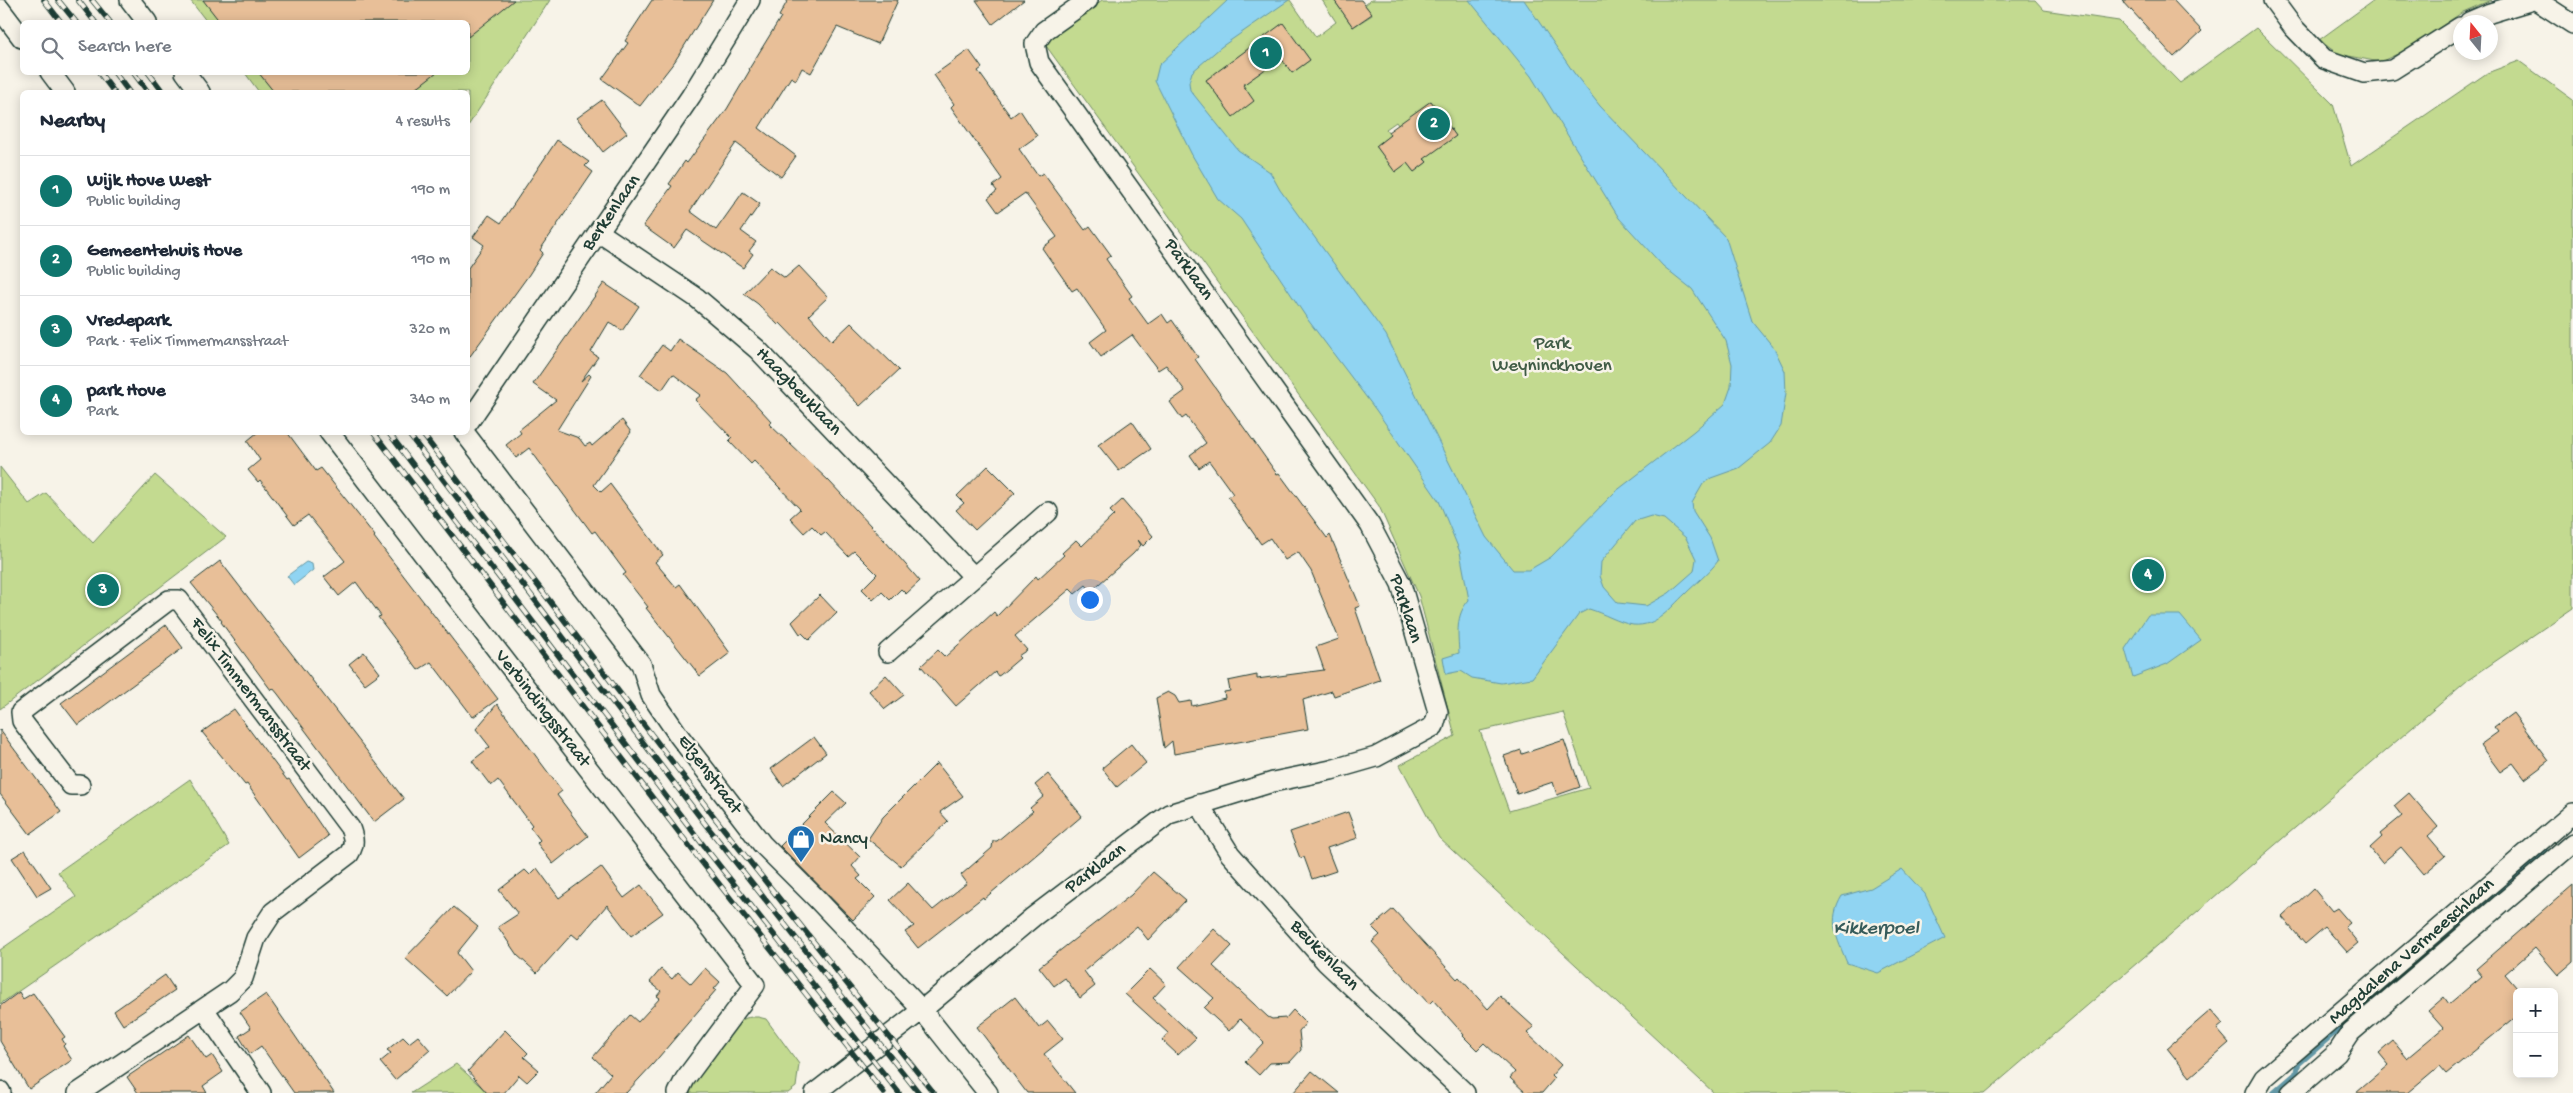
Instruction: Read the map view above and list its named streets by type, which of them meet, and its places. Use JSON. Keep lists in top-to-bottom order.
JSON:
{
  "streets": {
    "street": [
      "Berkenlaan",
      "Parklaan",
      "Haagbeuklaan",
      "Felix Timmermansstraat",
      "Verbindingsstraat",
      "Elzenstraat",
      "Magdalena Vermeeschlaan",
      "Beukenlaan"
    ]
  },
  "crossings": [
    ["Berkenlaan", "Haagbeuklaan"],
    ["Parklaan", "Elzenstraat"],
    ["Parklaan", "Beukenlaan"]
  ],
  "water": ["Kikkerpoel"],
  "parks": ["Park Weyninckhoven"],
  "places": {
    "shop": ["Nancy"]
  },
  "north": "top",
  "page": {
    "search": "Search here",
    "pins": [
      "1",
      "2",
      "4",
      "3"
    ],
    "heading": ["Nearby", "4 results"],
    "list": [
      {
        "mark": "1",
        "name": "Wijk Hove West",
        "note": "Public building",
        "value": "190 m"
      },
      {
        "mark": "2",
        "name": "Gemeentehuis Hove",
        "note": "Public building",
        "value": "190 m"
      },
      {
        "mark": "3",
        "name": "Vredepark",
        "note": "Park · Felix Timmermansstraat",
        "value": "320 m"
      },
      {
        "mark": "4",
        "name": "park Hove",
        "note": "Park",
        "value": "340 m"
      }
    ],
    "map_buttons": ["+", "−"]
  }
}
